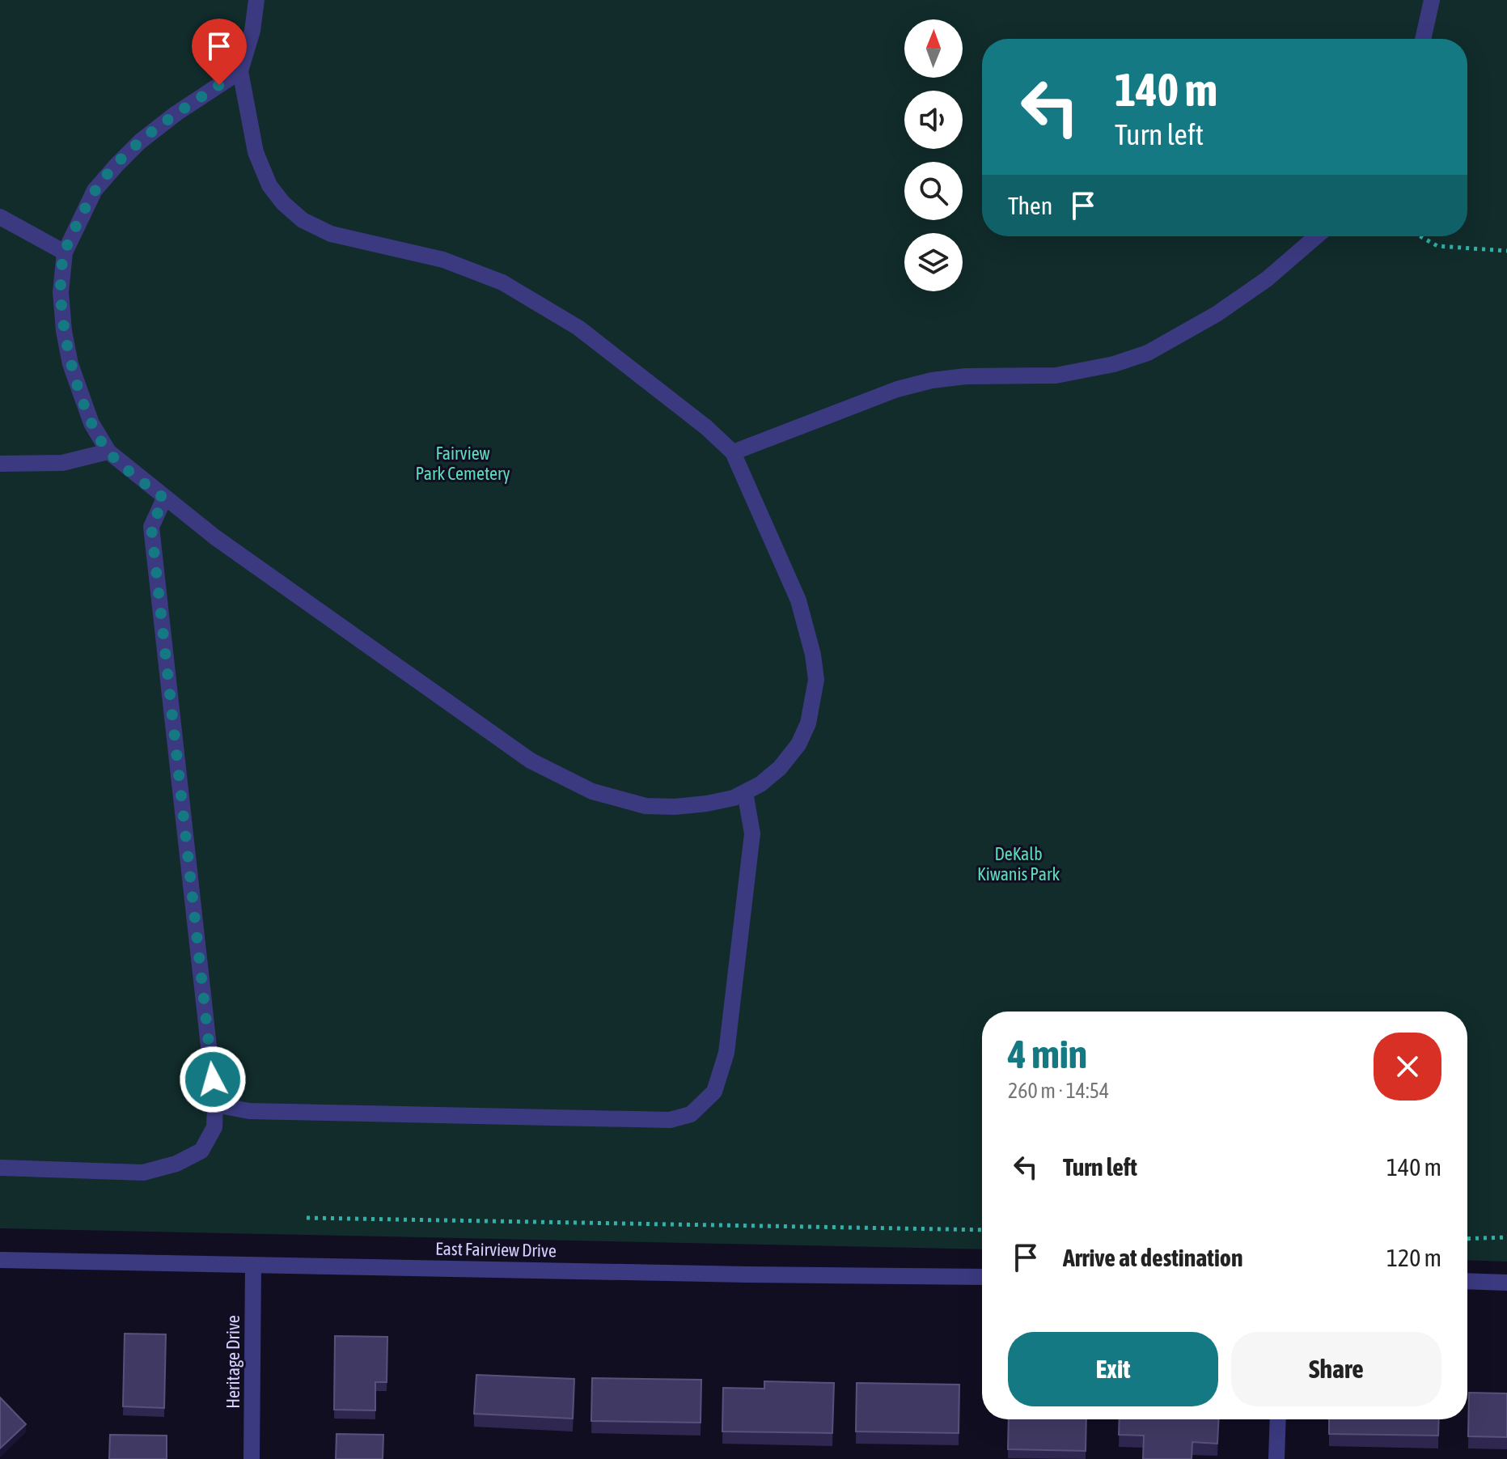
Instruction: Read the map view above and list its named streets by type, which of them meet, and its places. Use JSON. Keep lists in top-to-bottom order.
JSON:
{
  "streets": {
    "street": ["East Fairview Drive", "Heritage Drive"]
  },
  "crossings": [
    ["East Fairview Drive", "Heritage Drive"]
  ],
  "parks": ["Fairview Park Cemetery", "DeKalb Kiwanis Park"],
  "north": "top",
  "page": {
    "turn": ["140 m", "Turn left"],
    "then": "Then",
    "heading": ["4 min", "260 m · 14:54"],
    "list": [
      {
        "name": "Turn left",
        "value": "140 m"
      },
      {
        "name": "Arrive at destination",
        "value": "120 m"
      }
    ],
    "buttons": ["Exit", "Share"]
  }
}
